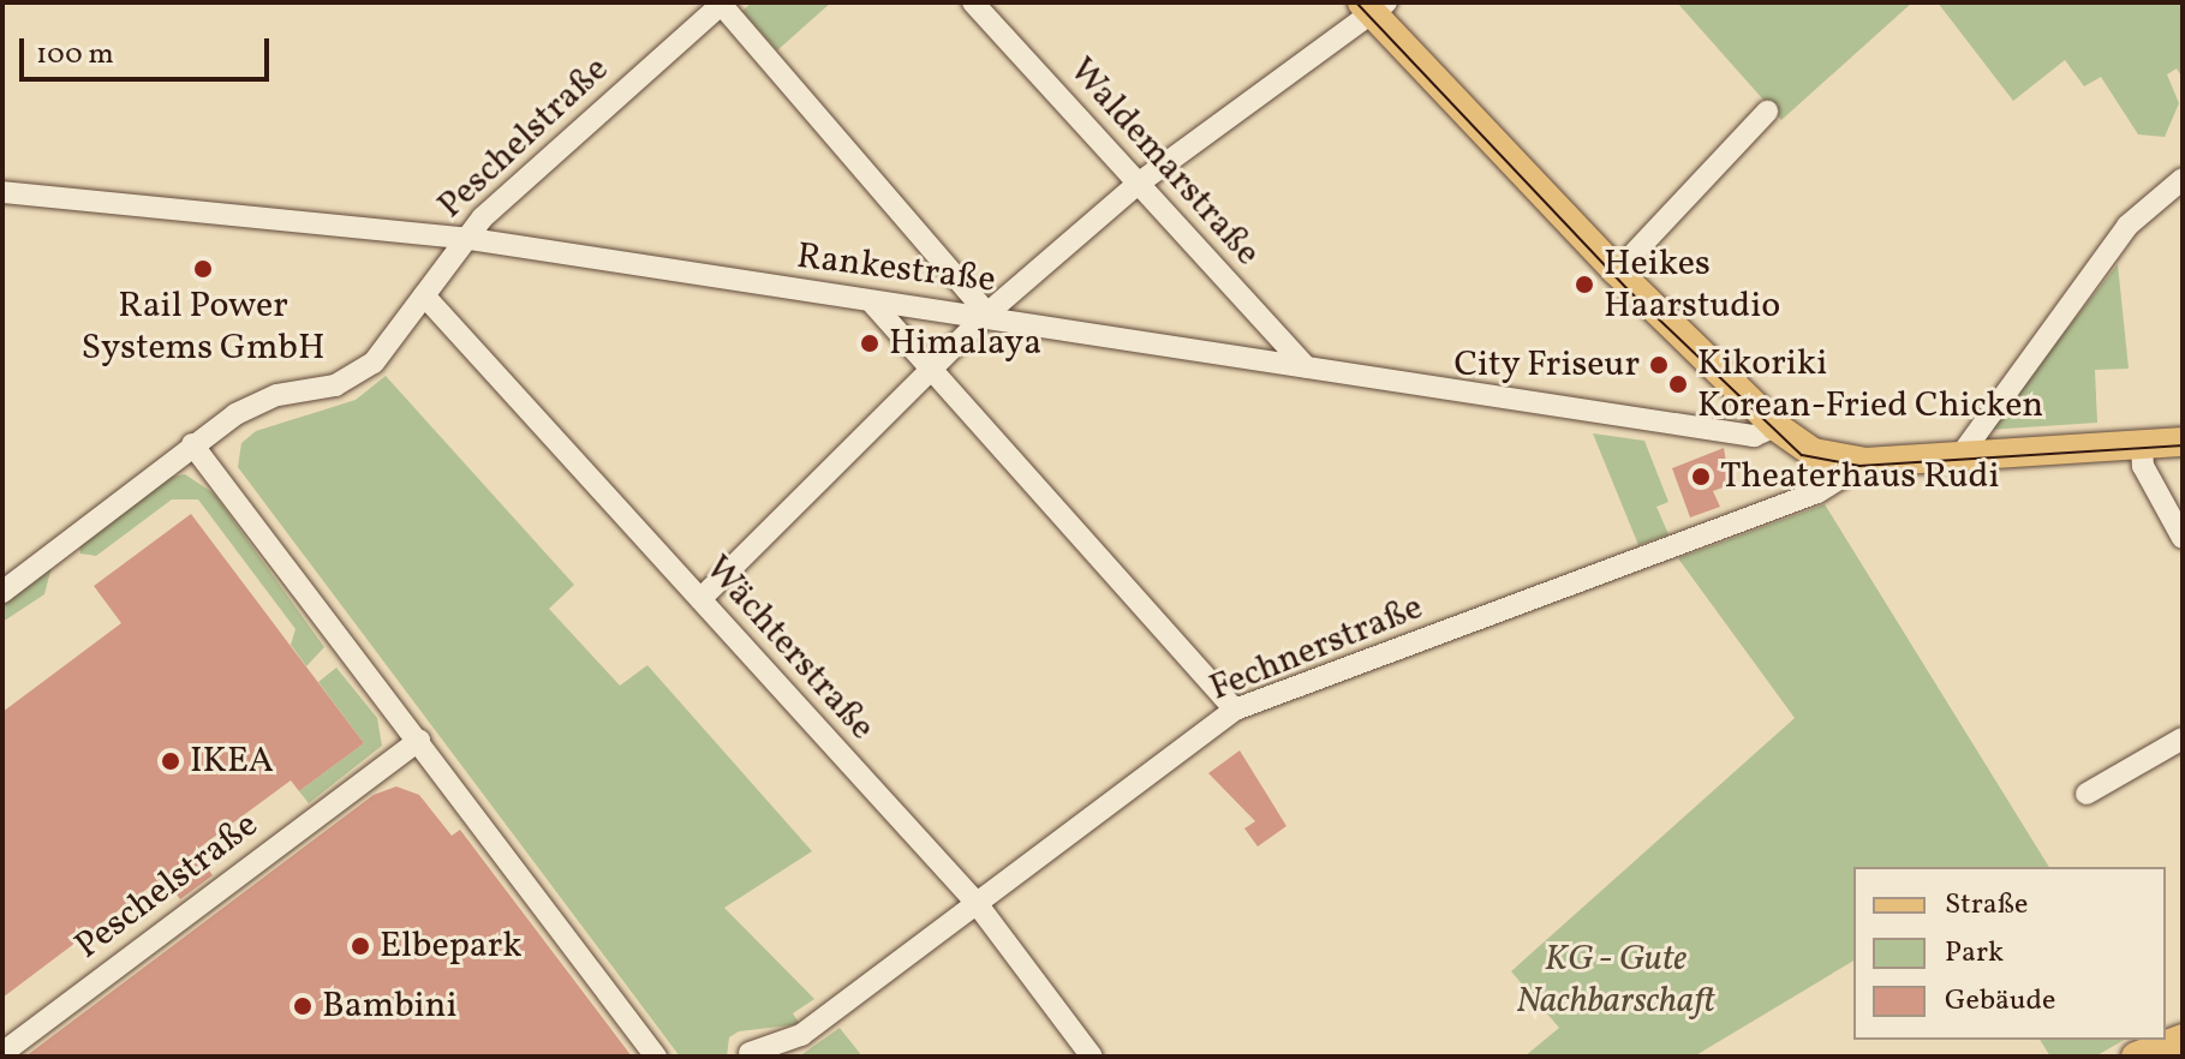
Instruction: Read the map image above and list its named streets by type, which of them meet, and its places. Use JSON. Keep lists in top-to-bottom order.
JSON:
{
  "streets": {
    "street": [
      "Peschelstraße",
      "Waldemarstraße",
      "Rankestraße",
      "Wächterstraße",
      "Fechnerstraße"
    ]
  },
  "crossings": [
    ["Peschelstraße", "Rankestraße"],
    ["Peschelstraße", "Wächterstraße"],
    ["Waldemarstraße", "Rankestraße"],
    ["Wächterstraße", "Fechnerstraße"]
  ],
  "parks": ["KG - Gute Nachbarschaft"],
  "places": [
    "Rail Power Systems GmbH",
    "Heikes Haarstudio",
    "Himalaya",
    "City Friseur",
    "Kikoriki Korean-Fried Chicken",
    "Theaterhaus Rudi",
    "IKEA",
    "Elbepark",
    "Bambini"
  ],
  "legend": ["Straße", "Park", "Gebäude"],
  "scale_bar": "100 m"
}
